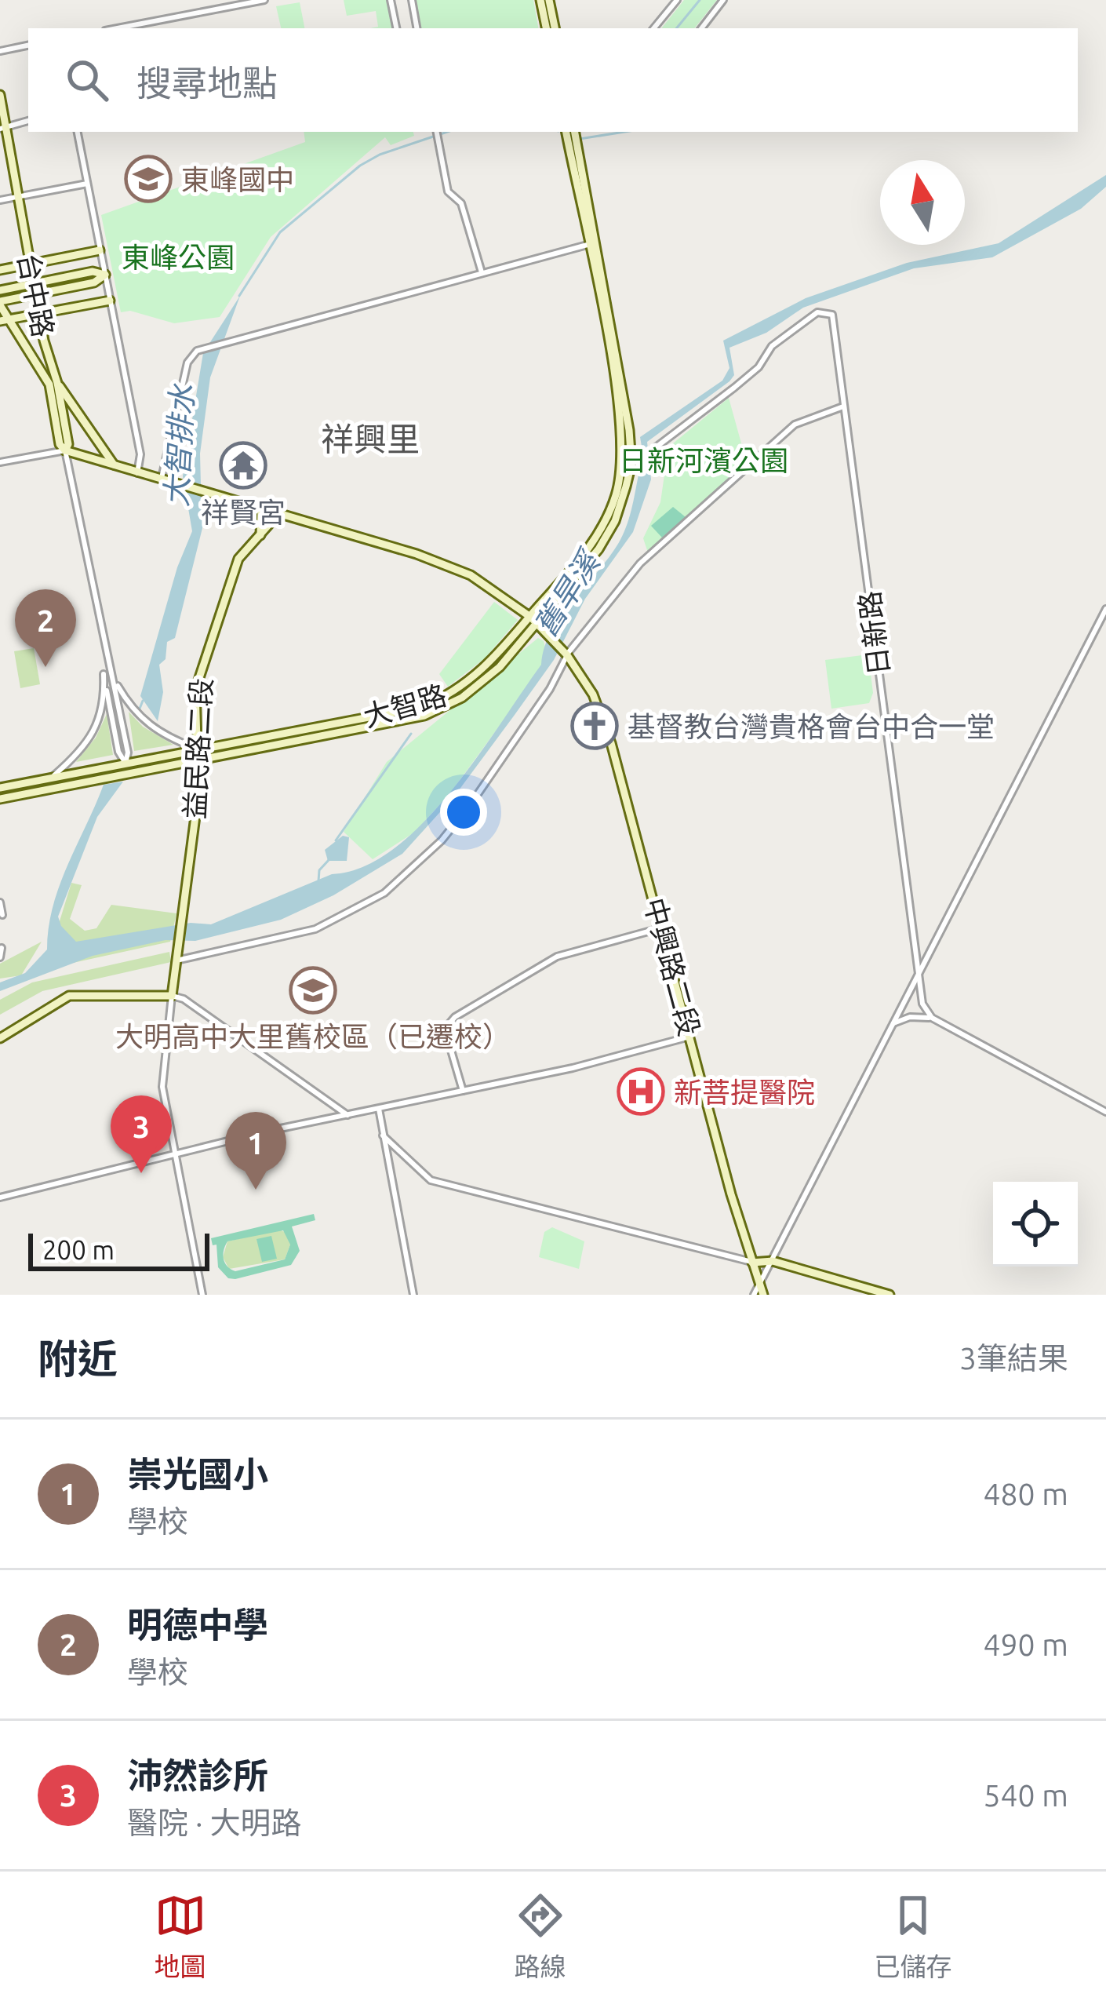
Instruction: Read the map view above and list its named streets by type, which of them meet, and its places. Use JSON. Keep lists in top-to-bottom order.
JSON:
{
  "streets": {
    "street": [
      "台中路",
      "日新路",
      "大智路",
      "益民路二段",
      "中興路二段"
    ]
  },
  "crossings": [
    ["日新路", "大智路"],
    ["大智路", "益民路二段"],
    ["大智路", "中興路二段"]
  ],
  "districts": ["祥興里"],
  "water": ["大智排水", "舊旱溪"],
  "parks": ["東峰公園", "日新河濱公園"],
  "places": {
    "school or university": ["東峰國中", "大明高中大里舊校區（已遷校）"],
    "temple": ["祥賢宮"],
    "church": ["基督教台灣貴格會台中合一堂"],
    "hospital": ["新菩提醫院"]
  },
  "scale_bar": "200 m",
  "north": "top",
  "page": {
    "search": "搜尋地點",
    "pins": ["2", "3", "1"],
    "scale": "200 m",
    "heading": ["附近", "3筆結果"],
    "list": [
      {
        "mark": "1",
        "name": "崇光國小",
        "note": "學校",
        "value": "480 m"
      },
      {
        "mark": "2",
        "name": "明德中學",
        "note": "學校",
        "value": "490 m"
      },
      {
        "mark": "3",
        "name": "沛然診所",
        "note": "醫院 · 大明路",
        "value": "540 m"
      }
    ],
    "nav": ["地圖", "路線", "已儲存"]
  }
}
